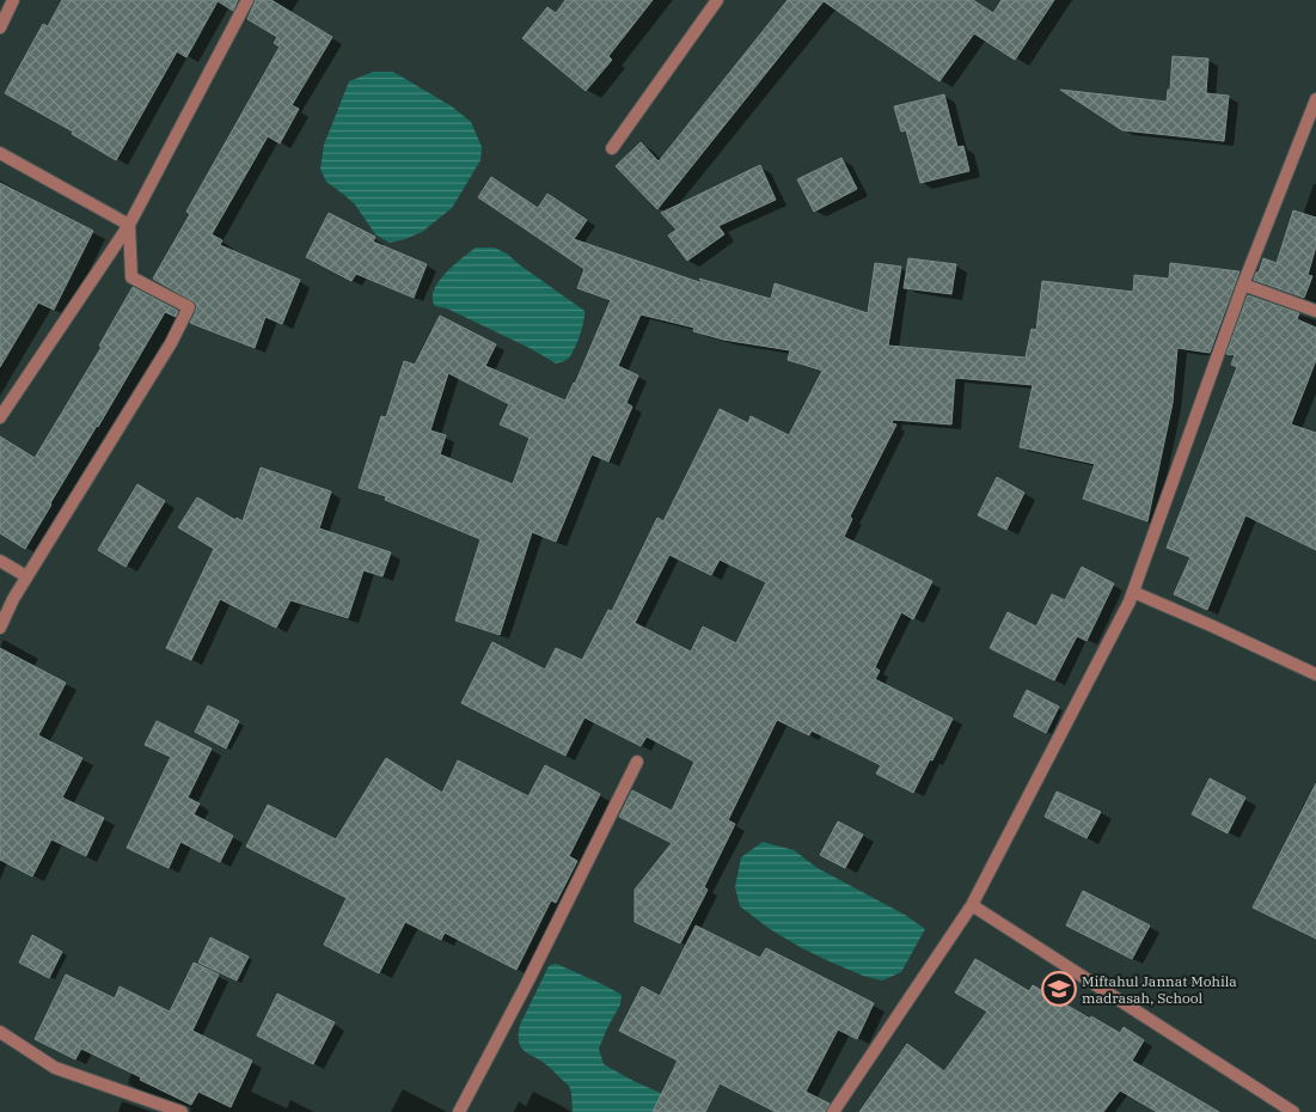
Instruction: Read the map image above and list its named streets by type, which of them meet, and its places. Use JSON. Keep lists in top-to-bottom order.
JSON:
{
  "places": {
    "school or university": ["Miftahul Jannat Mohila madrasah, School"]
  }
}
